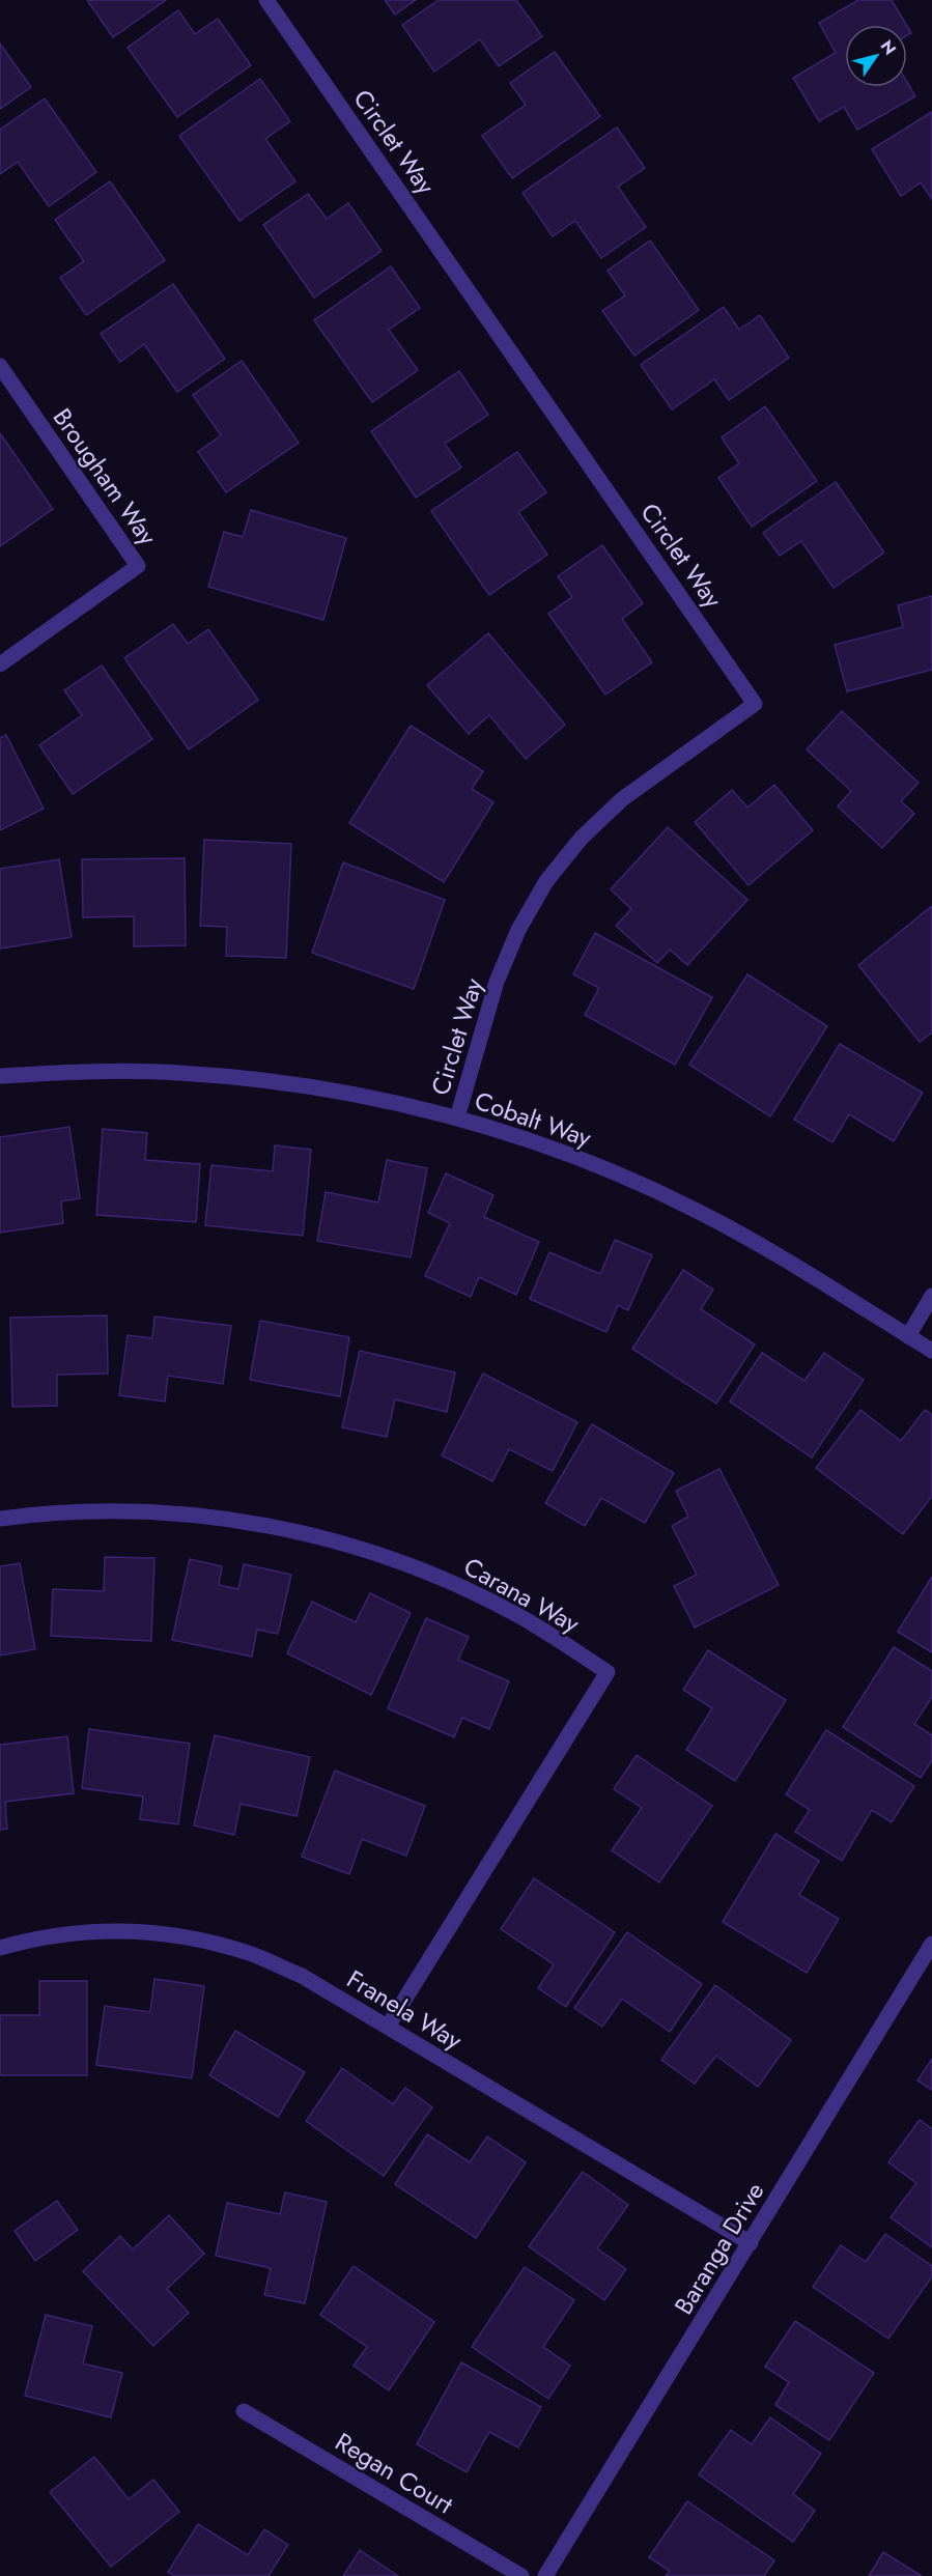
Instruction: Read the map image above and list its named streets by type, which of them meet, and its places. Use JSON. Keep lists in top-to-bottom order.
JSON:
{
  "streets": {
    "street": [
      "Circlet Way",
      "Brougham Way",
      "Cobalt Way",
      "Carana Way",
      "Franela Way",
      "Baranga Drive",
      "Regan Court"
    ]
  },
  "crossings": [
    ["Circlet Way", "Cobalt Way"],
    ["Carana Way", "Franela Way"],
    ["Franela Way", "Baranga Drive"]
  ],
  "north": "top right"
}
